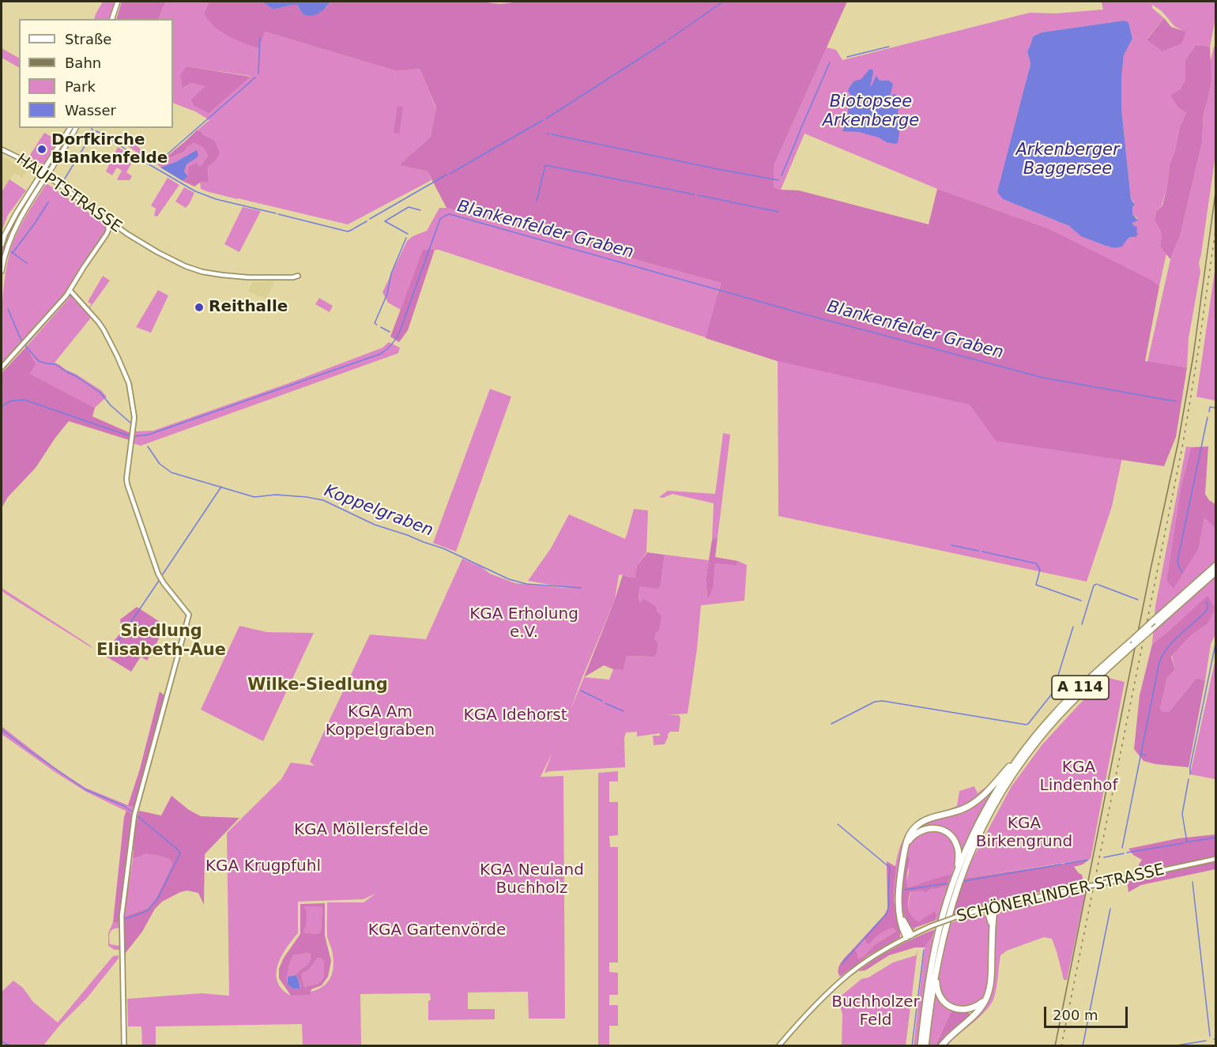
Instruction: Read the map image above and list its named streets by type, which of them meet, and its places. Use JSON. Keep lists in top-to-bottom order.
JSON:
{
  "streets": {
    "highway": ["A 114"],
    "street": ["HAUPTSTRASSE", "SCHÖNERLINDER STRASSE"]
  },
  "districts": ["Siedlung Elisabeth-Aue", "Wilke-Siedlung"],
  "water": [
    "Biotopsee Arkenberge",
    "Arkenberger Baggersee",
    "Blankenfelder Graben",
    "Koppelgraben"
  ],
  "parks": [
    "KGA Erholung e.V.",
    "KGA Am Koppelgraben",
    "KGA Idehorst",
    "KGA Lindenhof",
    "KGA Birkengrund",
    "KGA Möllersfelde",
    "KGA Krugpfuhl",
    "KGA Neuland Buchholz",
    "KGA Gartenvörde",
    "Buchholzer Feld"
  ],
  "places": ["Dorfkirche Blankenfelde", "Reithalle"],
  "legend": [
    "Straße",
    "Bahn",
    "Park",
    "Wasser"
  ],
  "scale_bar": "200 m"
}
